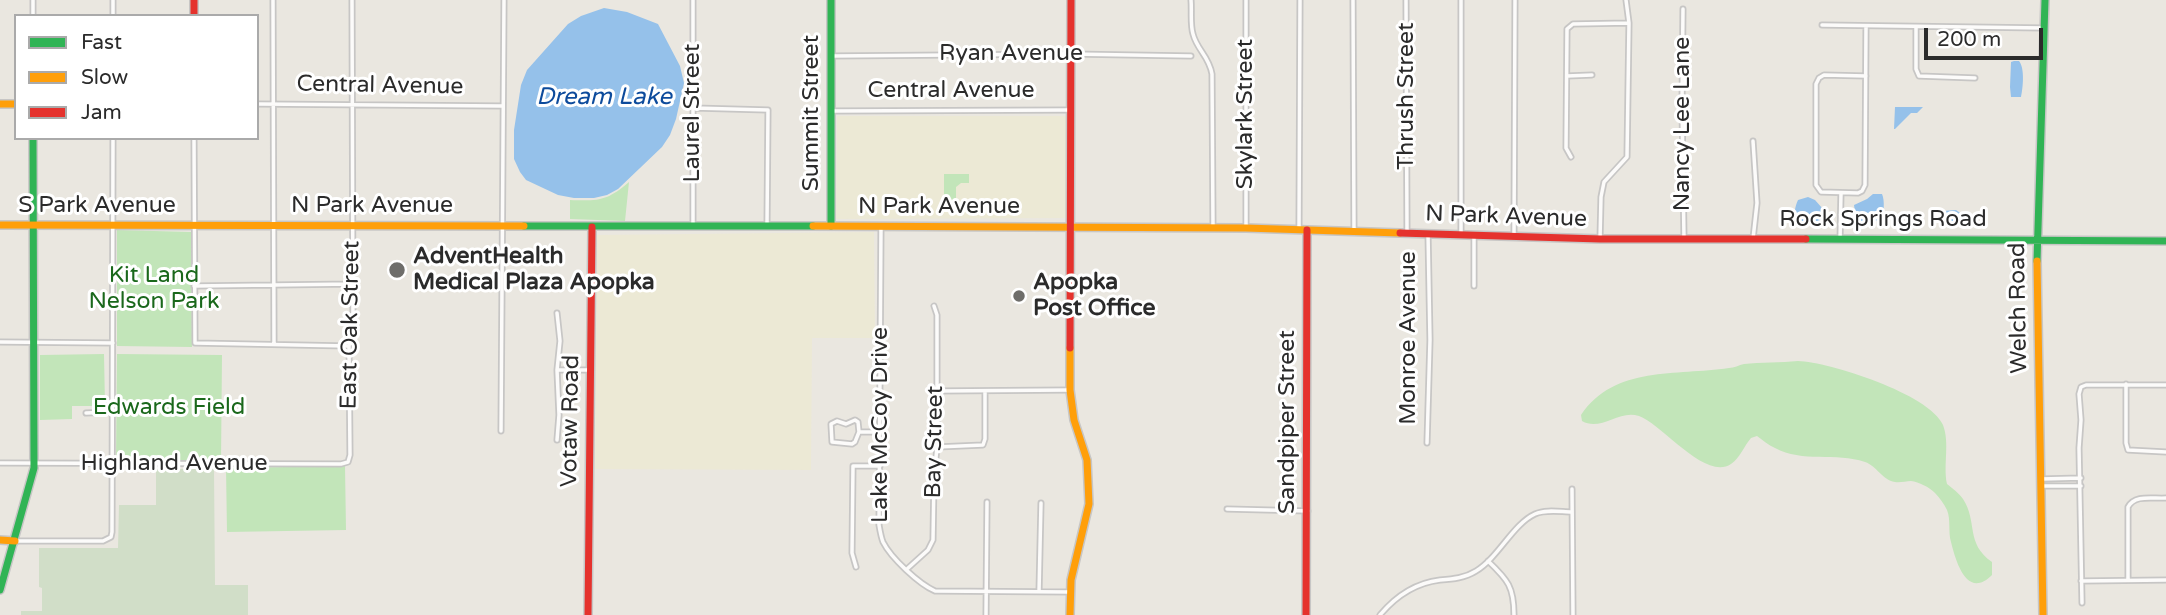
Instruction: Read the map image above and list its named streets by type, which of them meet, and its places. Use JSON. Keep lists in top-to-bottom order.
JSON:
{
  "streets": {
    "main road": [
      "Summit Street",
      "S Park Avenue",
      "N Park Avenue",
      "Rock Springs Road",
      "Welch Road",
      "Votaw Road",
      "Sandpiper Street"
    ],
    "street": [
      "Ryan Avenue",
      "Central Avenue",
      "Thrush Street",
      "Laurel Street",
      "Skylark Street",
      "Nancy Lee Lane",
      "East Oak Street",
      "Monroe Avenue",
      "Lake McCoy Drive",
      "Bay Street",
      "Highland Avenue"
    ]
  },
  "crossings": [
    ["Ryan Avenue", "Summit Street"],
    ["Central Avenue", "Summit Street"],
    ["Central Avenue", "East Oak Street"],
    ["Thrush Street", "N Park Avenue"],
    ["Laurel Street", "N Park Avenue"],
    ["Summit Street", "N Park Avenue"],
    ["Skylark Street", "N Park Avenue"],
    ["Nancy Lee Lane", "N Park Avenue"],
    ["Nancy Lee Lane", "Rock Springs Road"],
    ["S Park Avenue", "N Park Avenue"],
    ["N Park Avenue", "Rock Springs Road"],
    ["N Park Avenue", "East Oak Street"],
    ["N Park Avenue", "Monroe Avenue"],
    ["N Park Avenue", "Votaw Road"],
    ["N Park Avenue", "Sandpiper Street"],
    ["N Park Avenue", "Lake McCoy Drive"],
    ["Rock Springs Road", "Welch Road"],
    ["East Oak Street", "Highland Avenue"],
    ["Lake McCoy Drive", "Bay Street"]
  ],
  "water": ["Dream Lake"],
  "parks": ["Kit Land Nelson Park", "Edwards Field"],
  "places": ["AdventHealth Medical Plaza Apopka", "Apopka Post Office"],
  "legend": ["Fast", "Slow", "Jam"],
  "scale_bar": "200 m"
}
